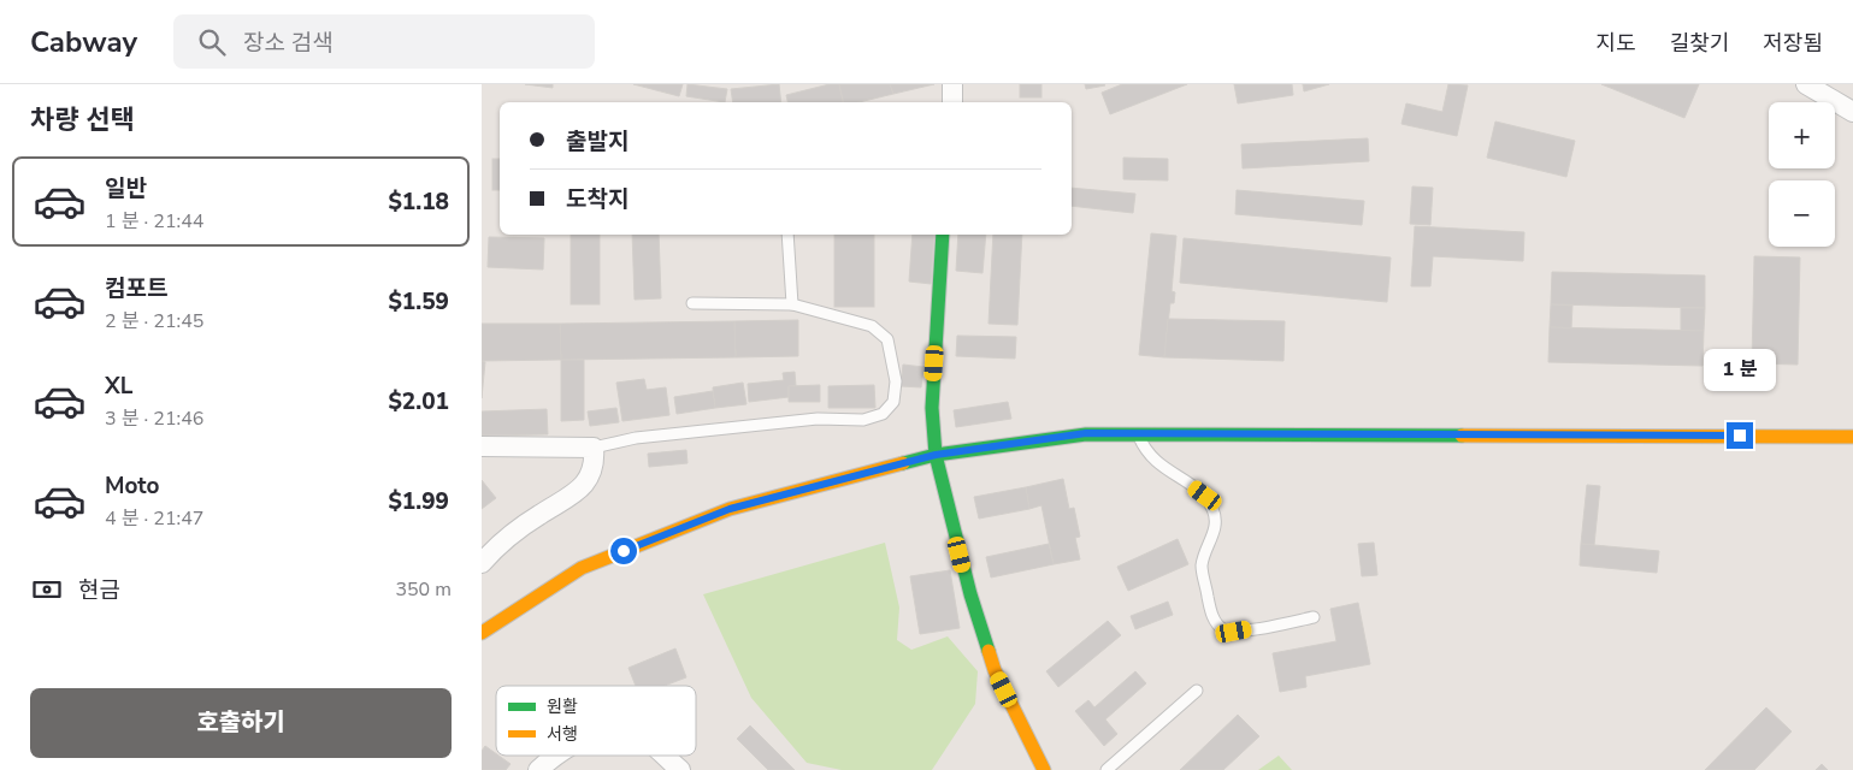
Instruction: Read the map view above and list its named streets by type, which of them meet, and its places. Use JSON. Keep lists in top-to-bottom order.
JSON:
{
  "legend": ["원활", "서행"],
  "page": {
    "header": "Cabway",
    "search": "장소 검색",
    "nav": ["지도", "길찾기", "저장됨"],
    "heading": "차량 선택",
    "map_buttons": ["+", "−"],
    "banner": ["출발지", "도착지"],
    "list": [
      {
        "name": "일반",
        "note": "1 분 · 21:44",
        "value": "$1.18"
      },
      {
        "name": "컴포트",
        "note": "2 분 · 21:45",
        "value": "$1.59"
      },
      {
        "name": "XL",
        "note": "3 분 · 21:46",
        "value": "$2.01"
      },
      {
        "name": "Moto",
        "note": "4 분 · 21:47",
        "value": "$1.99"
      }
    ],
    "bubble": "1 분",
    "pay": ["현금", "350 m"],
    "buttons": "호출하기"
  }
}
